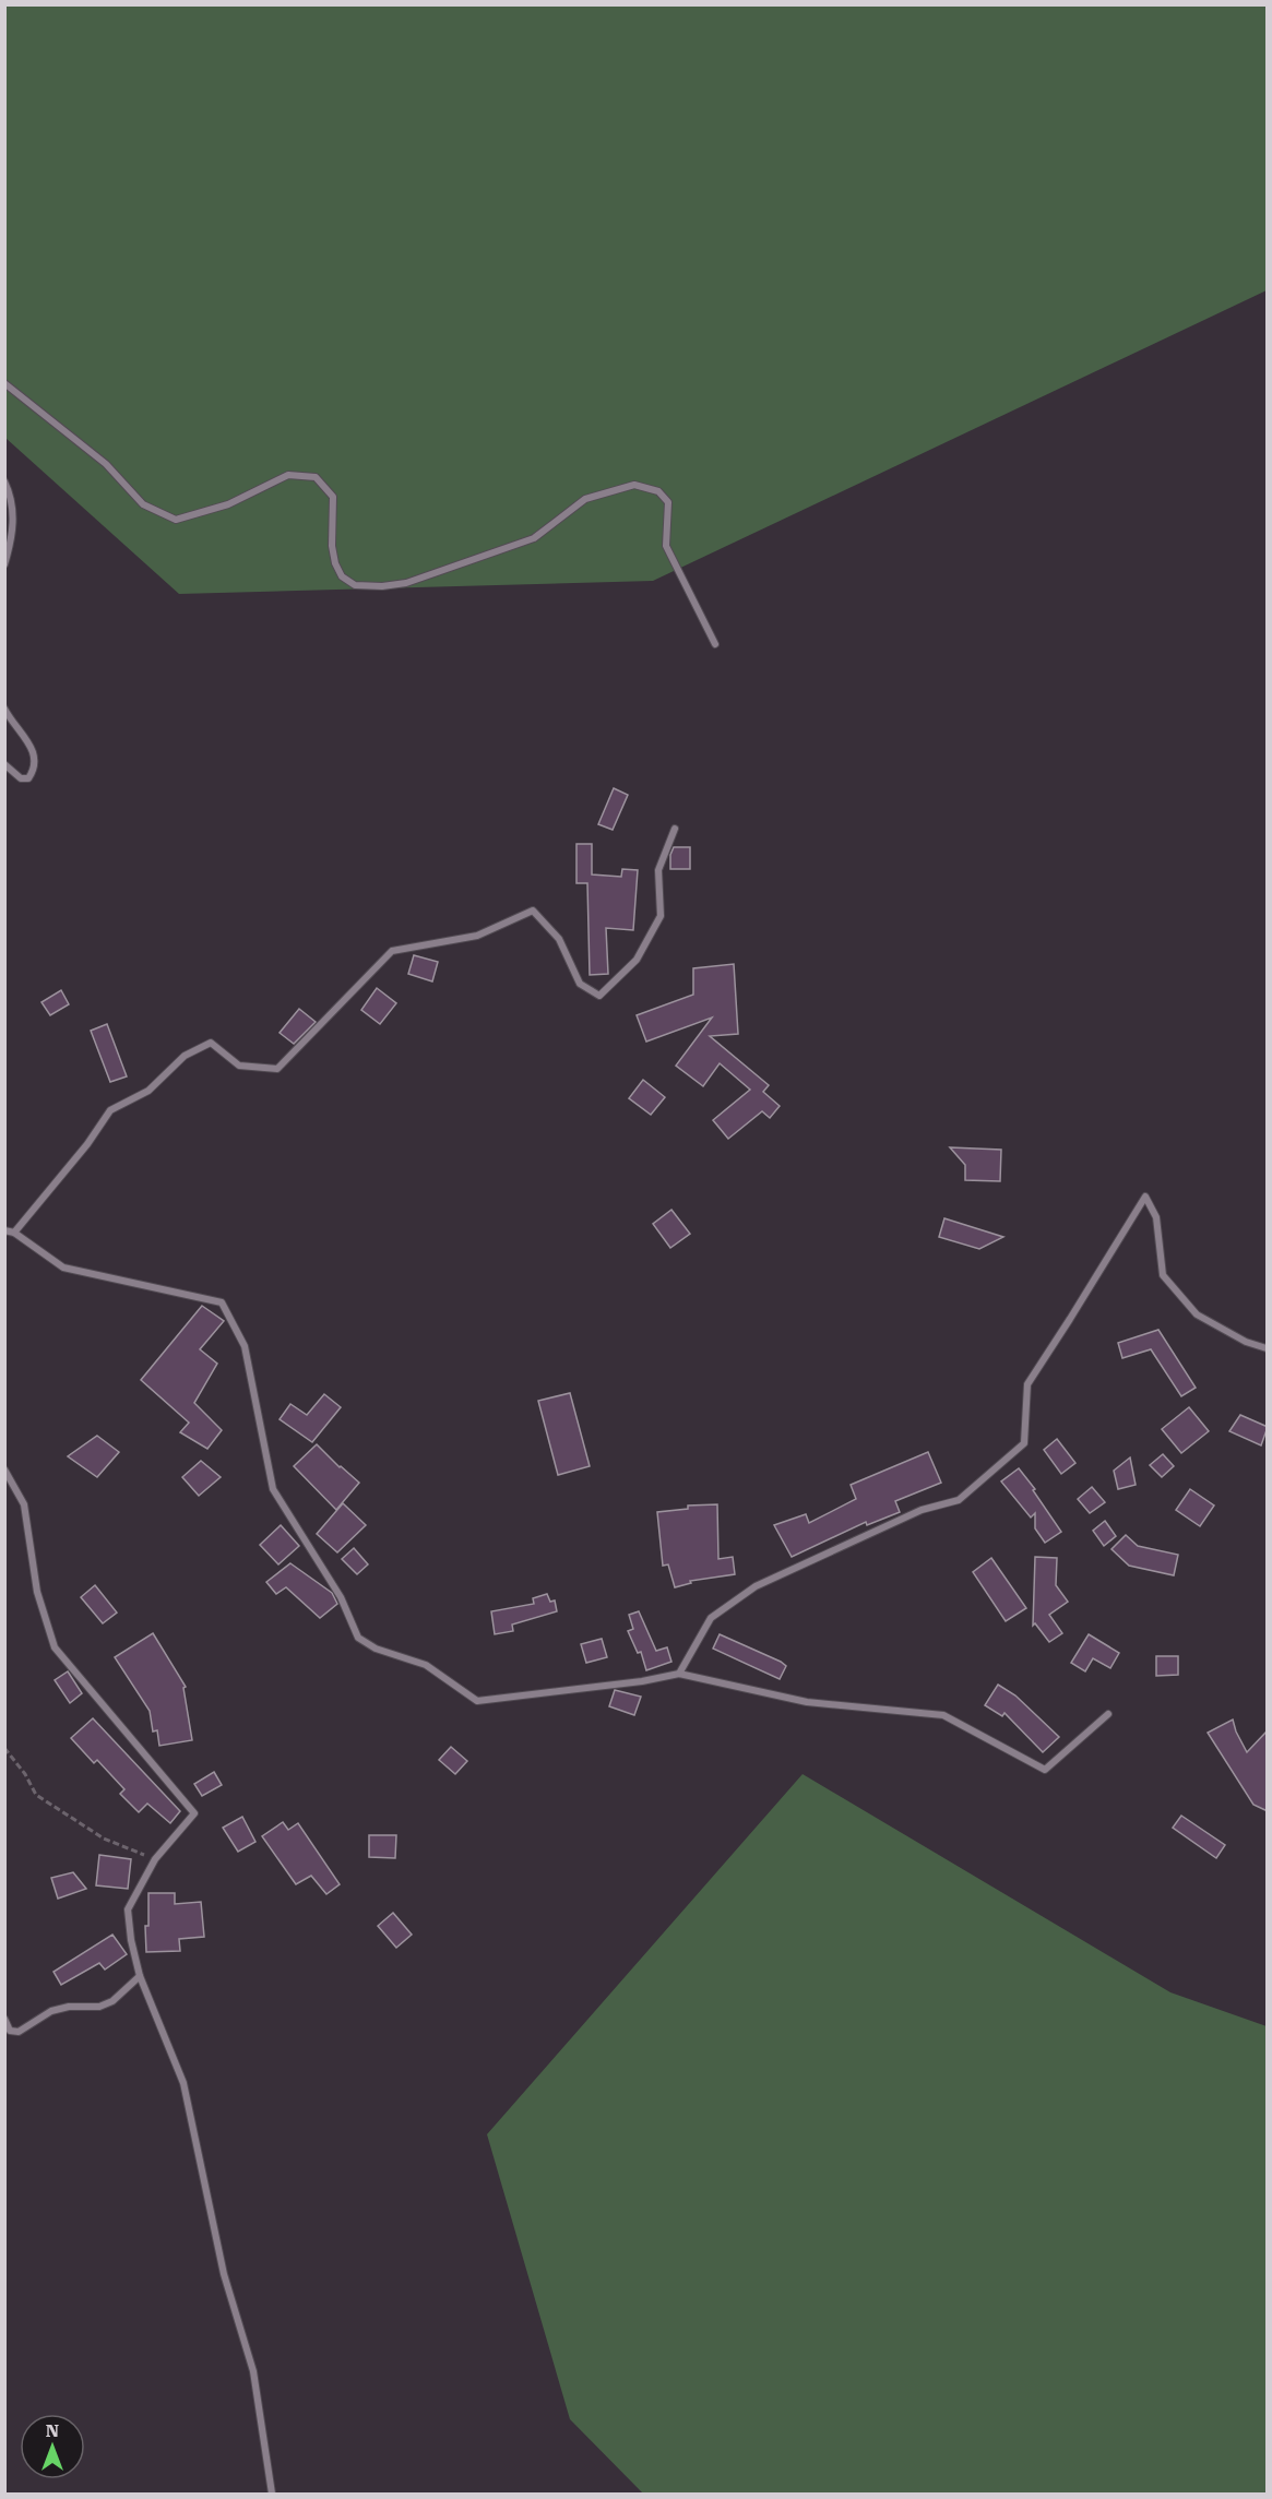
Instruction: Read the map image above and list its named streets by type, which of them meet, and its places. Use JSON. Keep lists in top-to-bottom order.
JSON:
{
  "north": "top"
}
